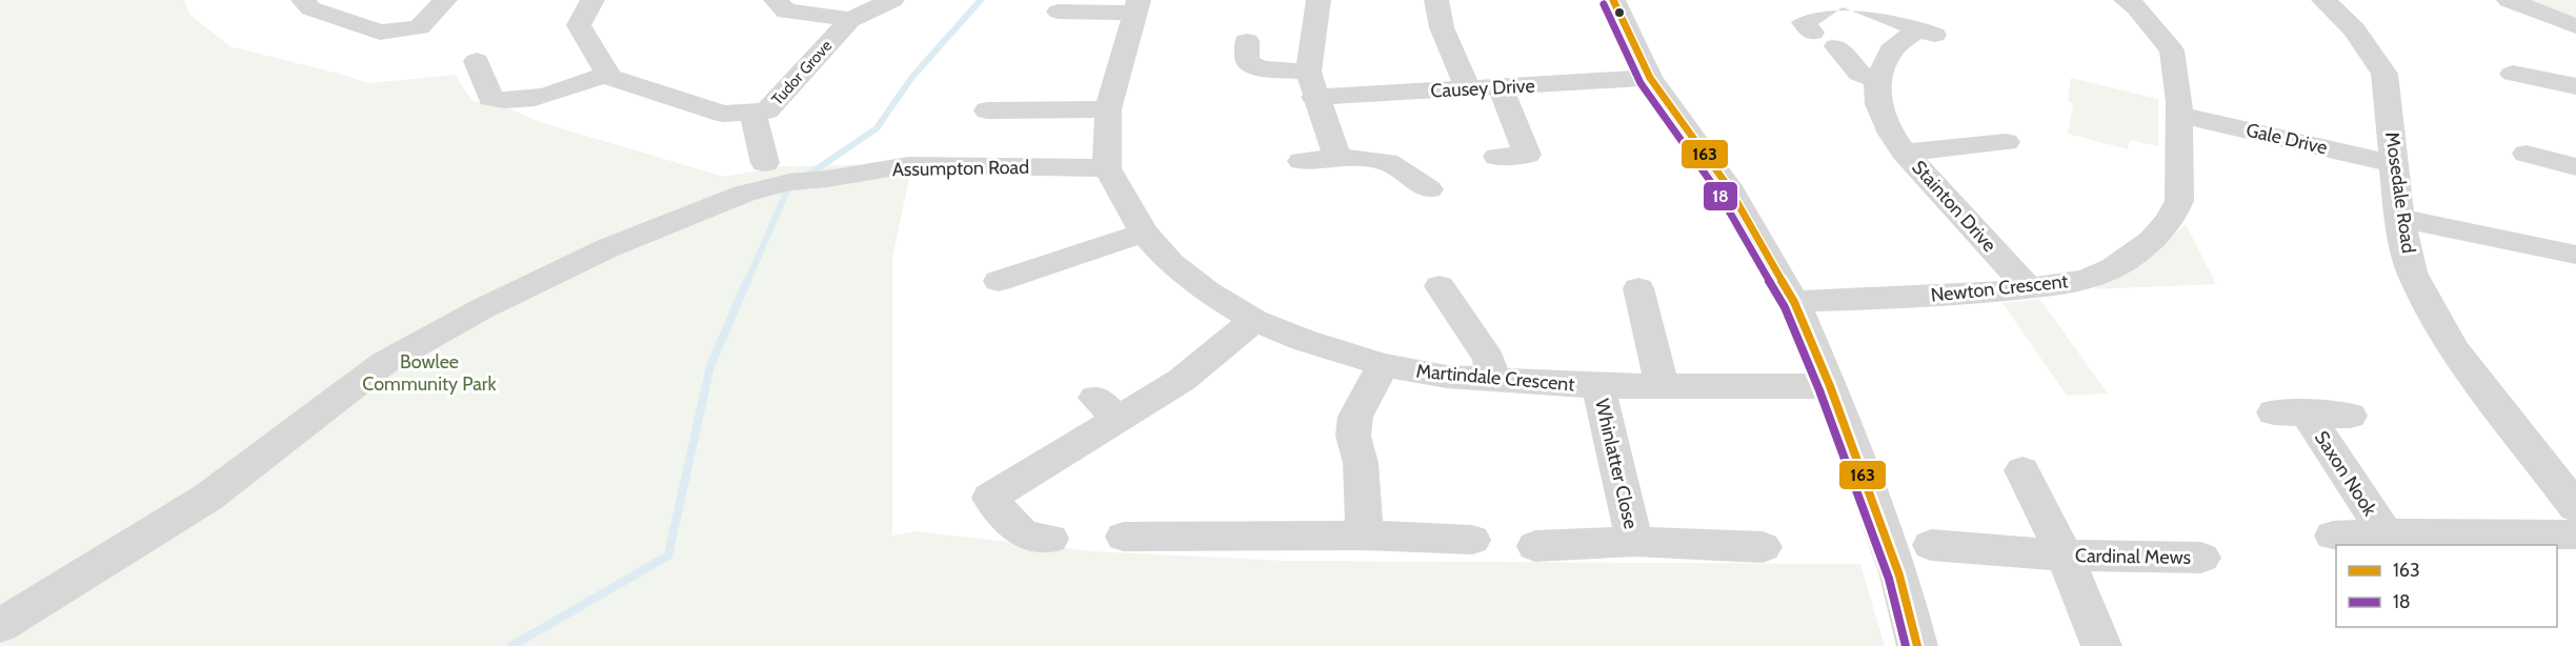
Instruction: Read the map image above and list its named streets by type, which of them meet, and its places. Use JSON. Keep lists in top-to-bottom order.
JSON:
{
  "streets": {
    "street": [
      "Tudor Grove",
      "Causey Drive",
      "Gale Drive",
      "Assumpton Road",
      "Mosedale Road",
      "Stainton Drive",
      "Newton Crescent",
      "Martindale Crescent",
      "Whinlatter Close",
      "Saxon Nook",
      "Cardinal Mews"
    ]
  },
  "crossings": [
    ["Gale Drive", "Mosedale Road"],
    ["Gale Drive", "Newton Crescent"],
    ["Assumpton Road", "Martindale Crescent"],
    ["Stainton Drive", "Newton Crescent"],
    ["Martindale Crescent", "Whinlatter Close"]
  ],
  "parks": ["Bowlee Community Park"],
  "lines": ["transit line 163", "transit line 18"],
  "legend": ["163", "18"]
}
